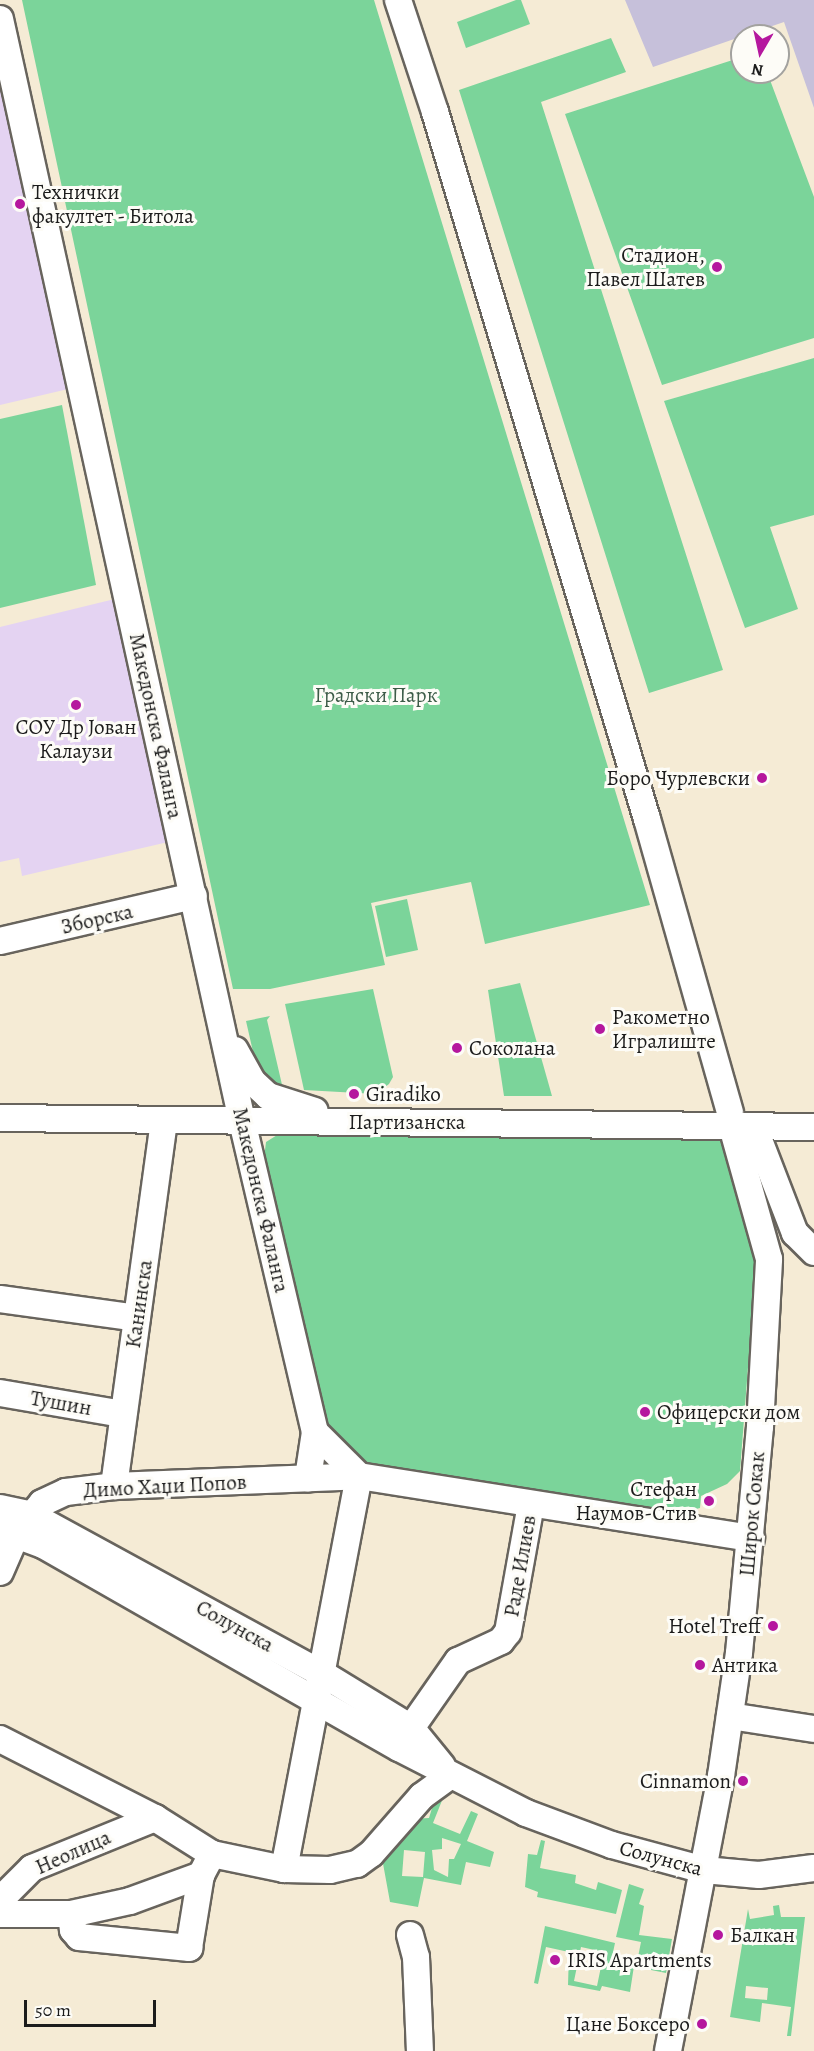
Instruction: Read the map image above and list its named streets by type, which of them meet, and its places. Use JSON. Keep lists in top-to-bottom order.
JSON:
{
  "streets": {
    "street": [
      "Македонска Фаланга",
      "Зборска",
      "Партизанска",
      "Канинска",
      "Тушин",
      "Димо Хаџи Попов",
      "Широк Сокак",
      "Раде Илиев",
      "Солунска",
      "Неолица"
    ]
  },
  "crossings": [
    ["Македонска Фаланга", "Зборска"],
    ["Македонска Фаланга", "Партизанска"],
    ["Македонска Фаланга", "Димо Хаџи Попов"],
    ["Партизанска", "Канинска"],
    ["Партизанска", "Широк Сокак"],
    ["Канинска", "Тушин"],
    ["Канинска", "Димо Хаџи Попов"],
    ["Димо Хаџи Попов", "Солунска"],
    ["Широк Сокак", "Солунска"],
    ["Раде Илиев", "Солунска"]
  ],
  "parks": ["Градски Парк"],
  "places": [
    "Технички факултет - Битола",
    "Стадион, Павел Шатев",
    "СОУ Др Јован Калаузи",
    "Боро Чурлевски",
    "Ракометно Игралиште",
    "Соколана",
    "Giradiko",
    "Офицерски дом",
    "Стефан Наумов-Стив",
    "Hotel Treff",
    "Антика",
    "Cinnamon",
    "Балкан",
    "IRIS Apartments",
    "Цане Боксеро"
  ],
  "scale_bar": "50 m",
  "north": "bottom"
}
